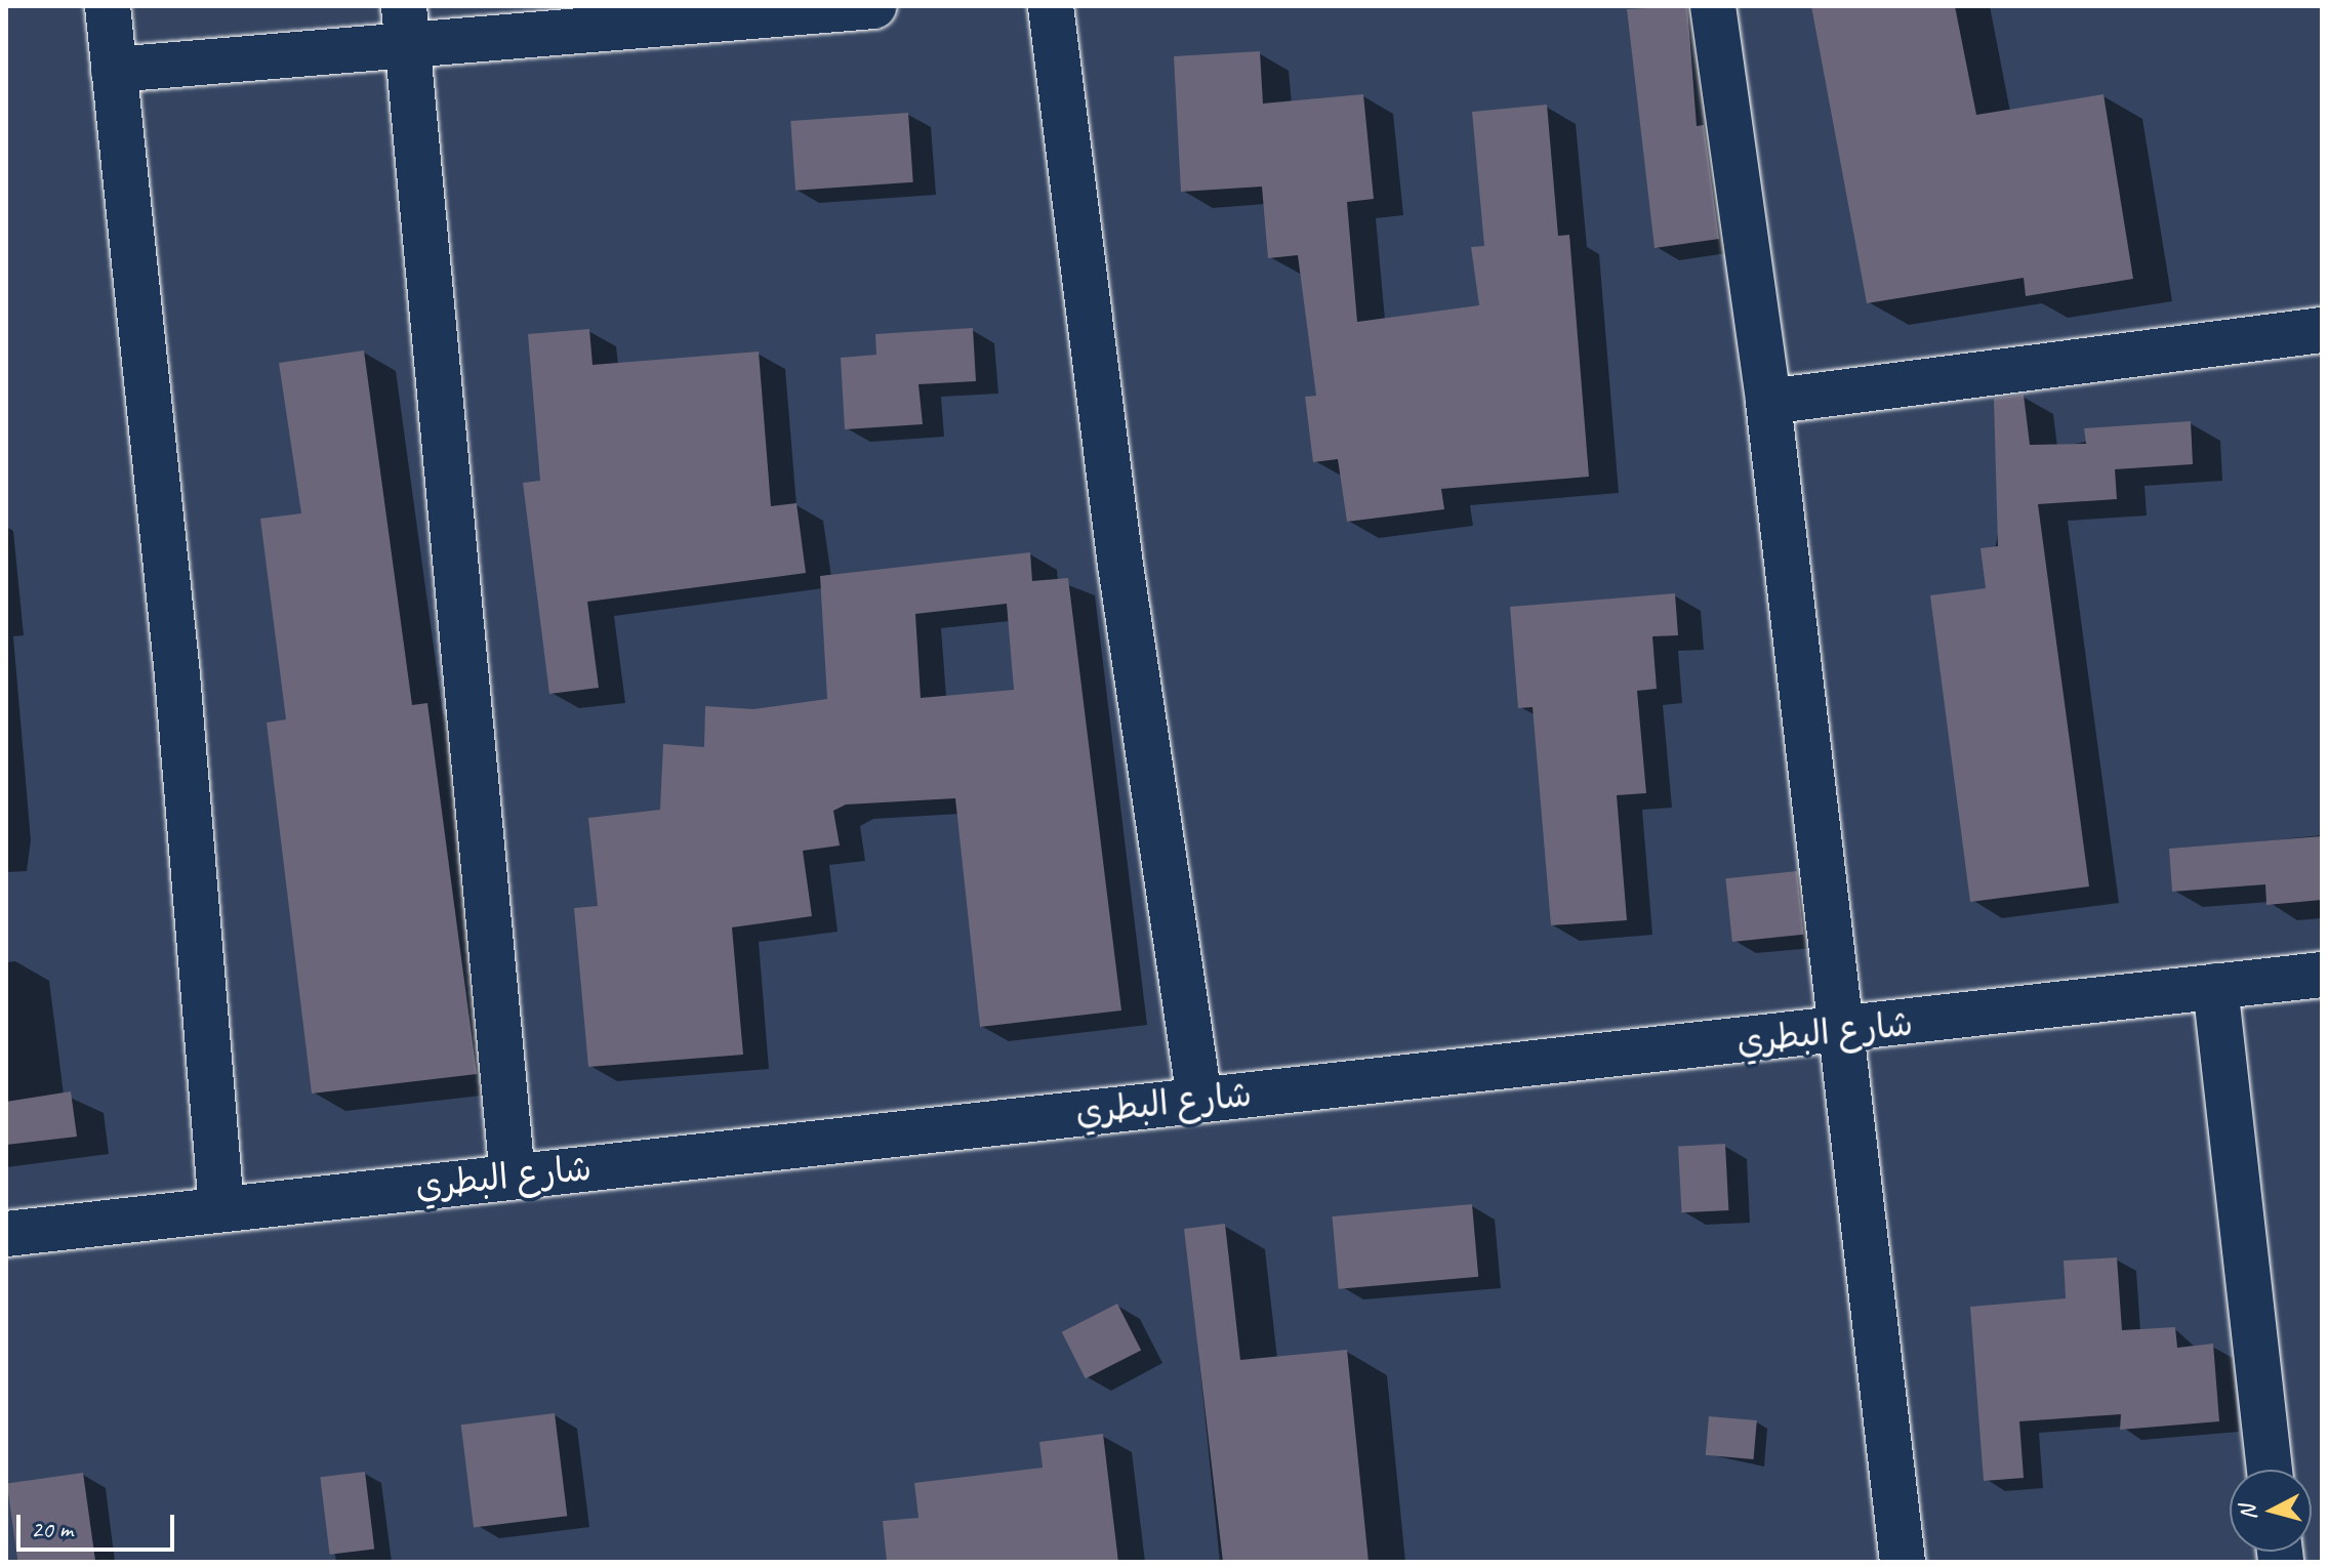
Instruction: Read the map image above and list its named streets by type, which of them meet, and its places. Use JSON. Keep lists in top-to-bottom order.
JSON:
{
  "streets": {
    "street": ["شارع البطري"]
  },
  "scale_bar": "20 m",
  "north": "left"
}
